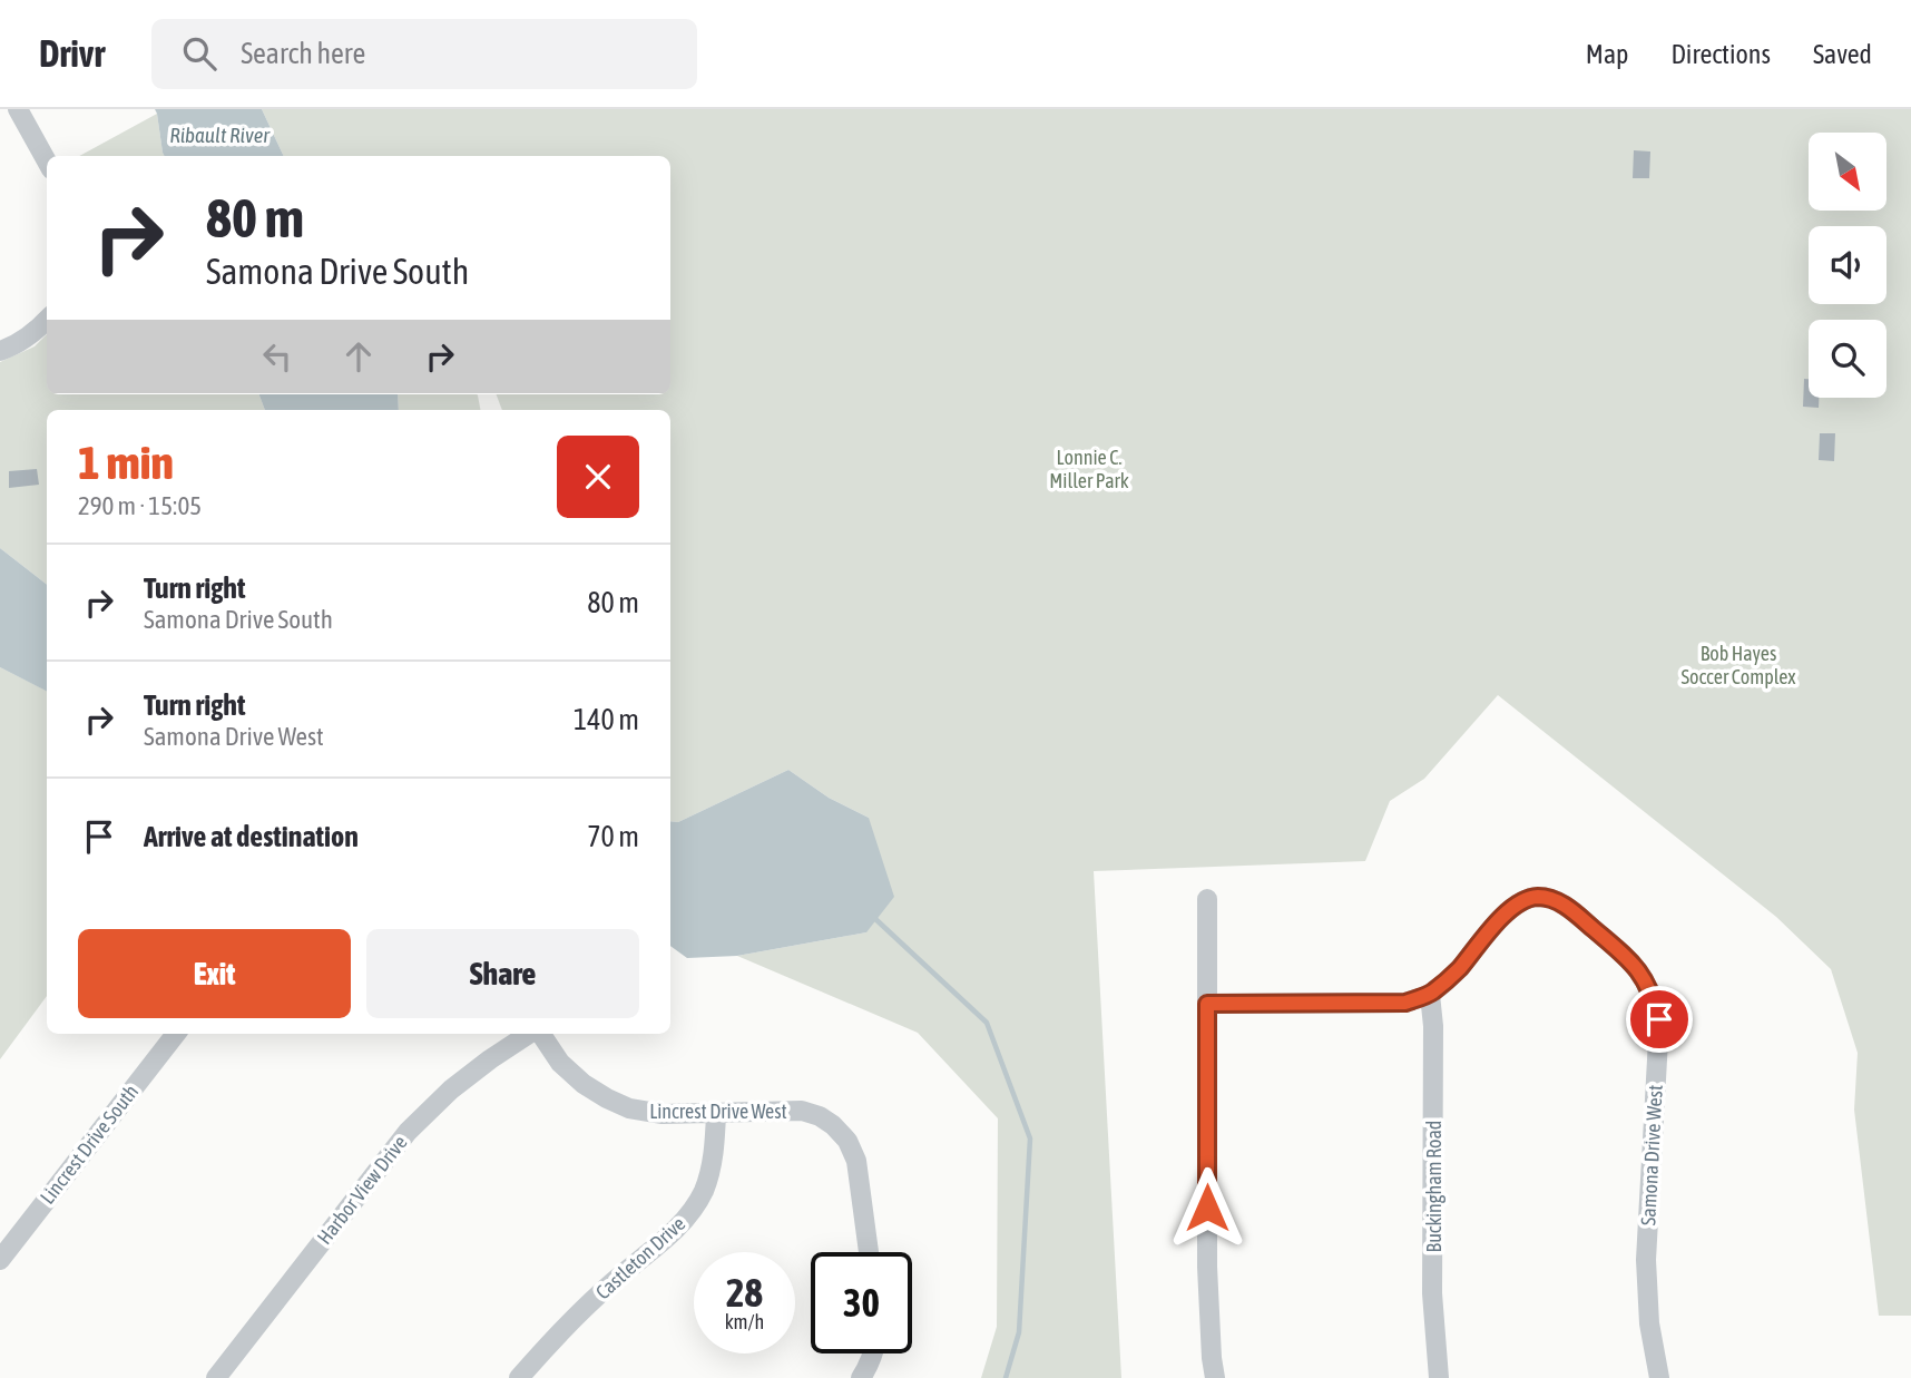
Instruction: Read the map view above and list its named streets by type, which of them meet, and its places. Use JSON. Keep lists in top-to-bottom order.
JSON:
{
  "streets": {
    "street": [
      "Lincrest Drive West",
      "Lincrest Drive South",
      "Samona Drive West",
      "Buckingham Road",
      "Harbor View Drive",
      "Castleton Drive"
    ]
  },
  "crossings": [
    ["Lincrest Drive West", "Castleton Drive"],
    ["Samona Drive West", "Buckingham Road"]
  ],
  "water": ["Ribault River"],
  "parks": ["Lonnie C. Miller Park", "Bob Hayes Soccer Complex"],
  "north": "bottom right",
  "page": {
    "header": "Drivr",
    "search": "Search here",
    "nav": ["Map", "Directions", "Saved"],
    "turn": ["80 m", "Samona Drive South"],
    "heading": ["1 min", "290 m · 15:05"],
    "list": [
      {
        "name": "Turn right",
        "note": "Samona Drive South",
        "value": "80 m"
      },
      {
        "name": "Turn right",
        "note": "Samona Drive West",
        "value": "140 m"
      },
      {
        "name": "Arrive at destination",
        "value": "70 m"
      }
    ],
    "buttons": ["Exit", "Share"],
    "speed": "28 km/h",
    "limit": "30"
  }
}
